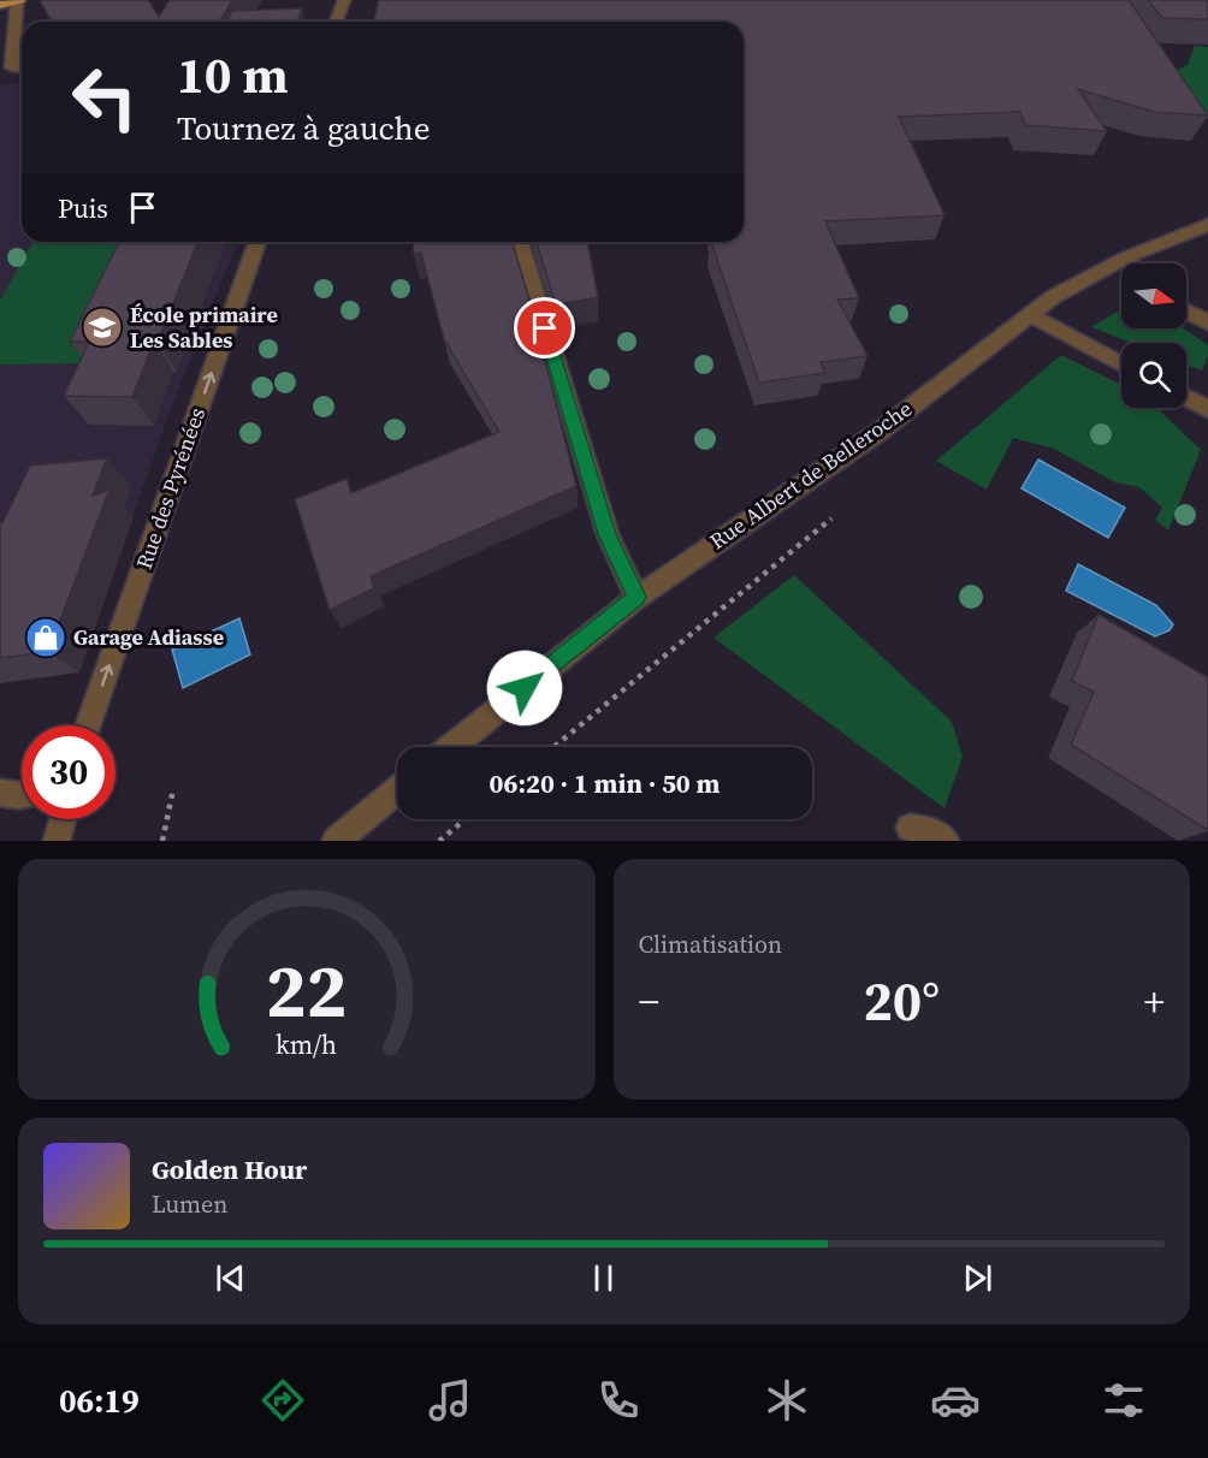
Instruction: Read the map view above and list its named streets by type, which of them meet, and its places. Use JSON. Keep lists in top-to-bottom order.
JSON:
{
  "streets": {
    "street": ["Rue Albert de Belleroche", "Rue des Pyrénées"]
  },
  "one_way": ["Rue des Pyrénées"],
  "places": {
    "school or university": ["École primaire Les Sables"],
    "shop": ["Garage Adiasse"]
  },
  "north": "right",
  "page": {
    "turn": ["10 m", "Tournez à gauche"],
    "then": "Puis",
    "limit": "30",
    "trip": "06:20 · 1 min · 50 m",
    "tile": "Climatisation",
    "heat": ["−", "20°", "+"],
    "song": ["Golden Hour", "Lumen"],
    "tabs": "06:19",
    "gauge": ["22", "km/h"]
  }
}
